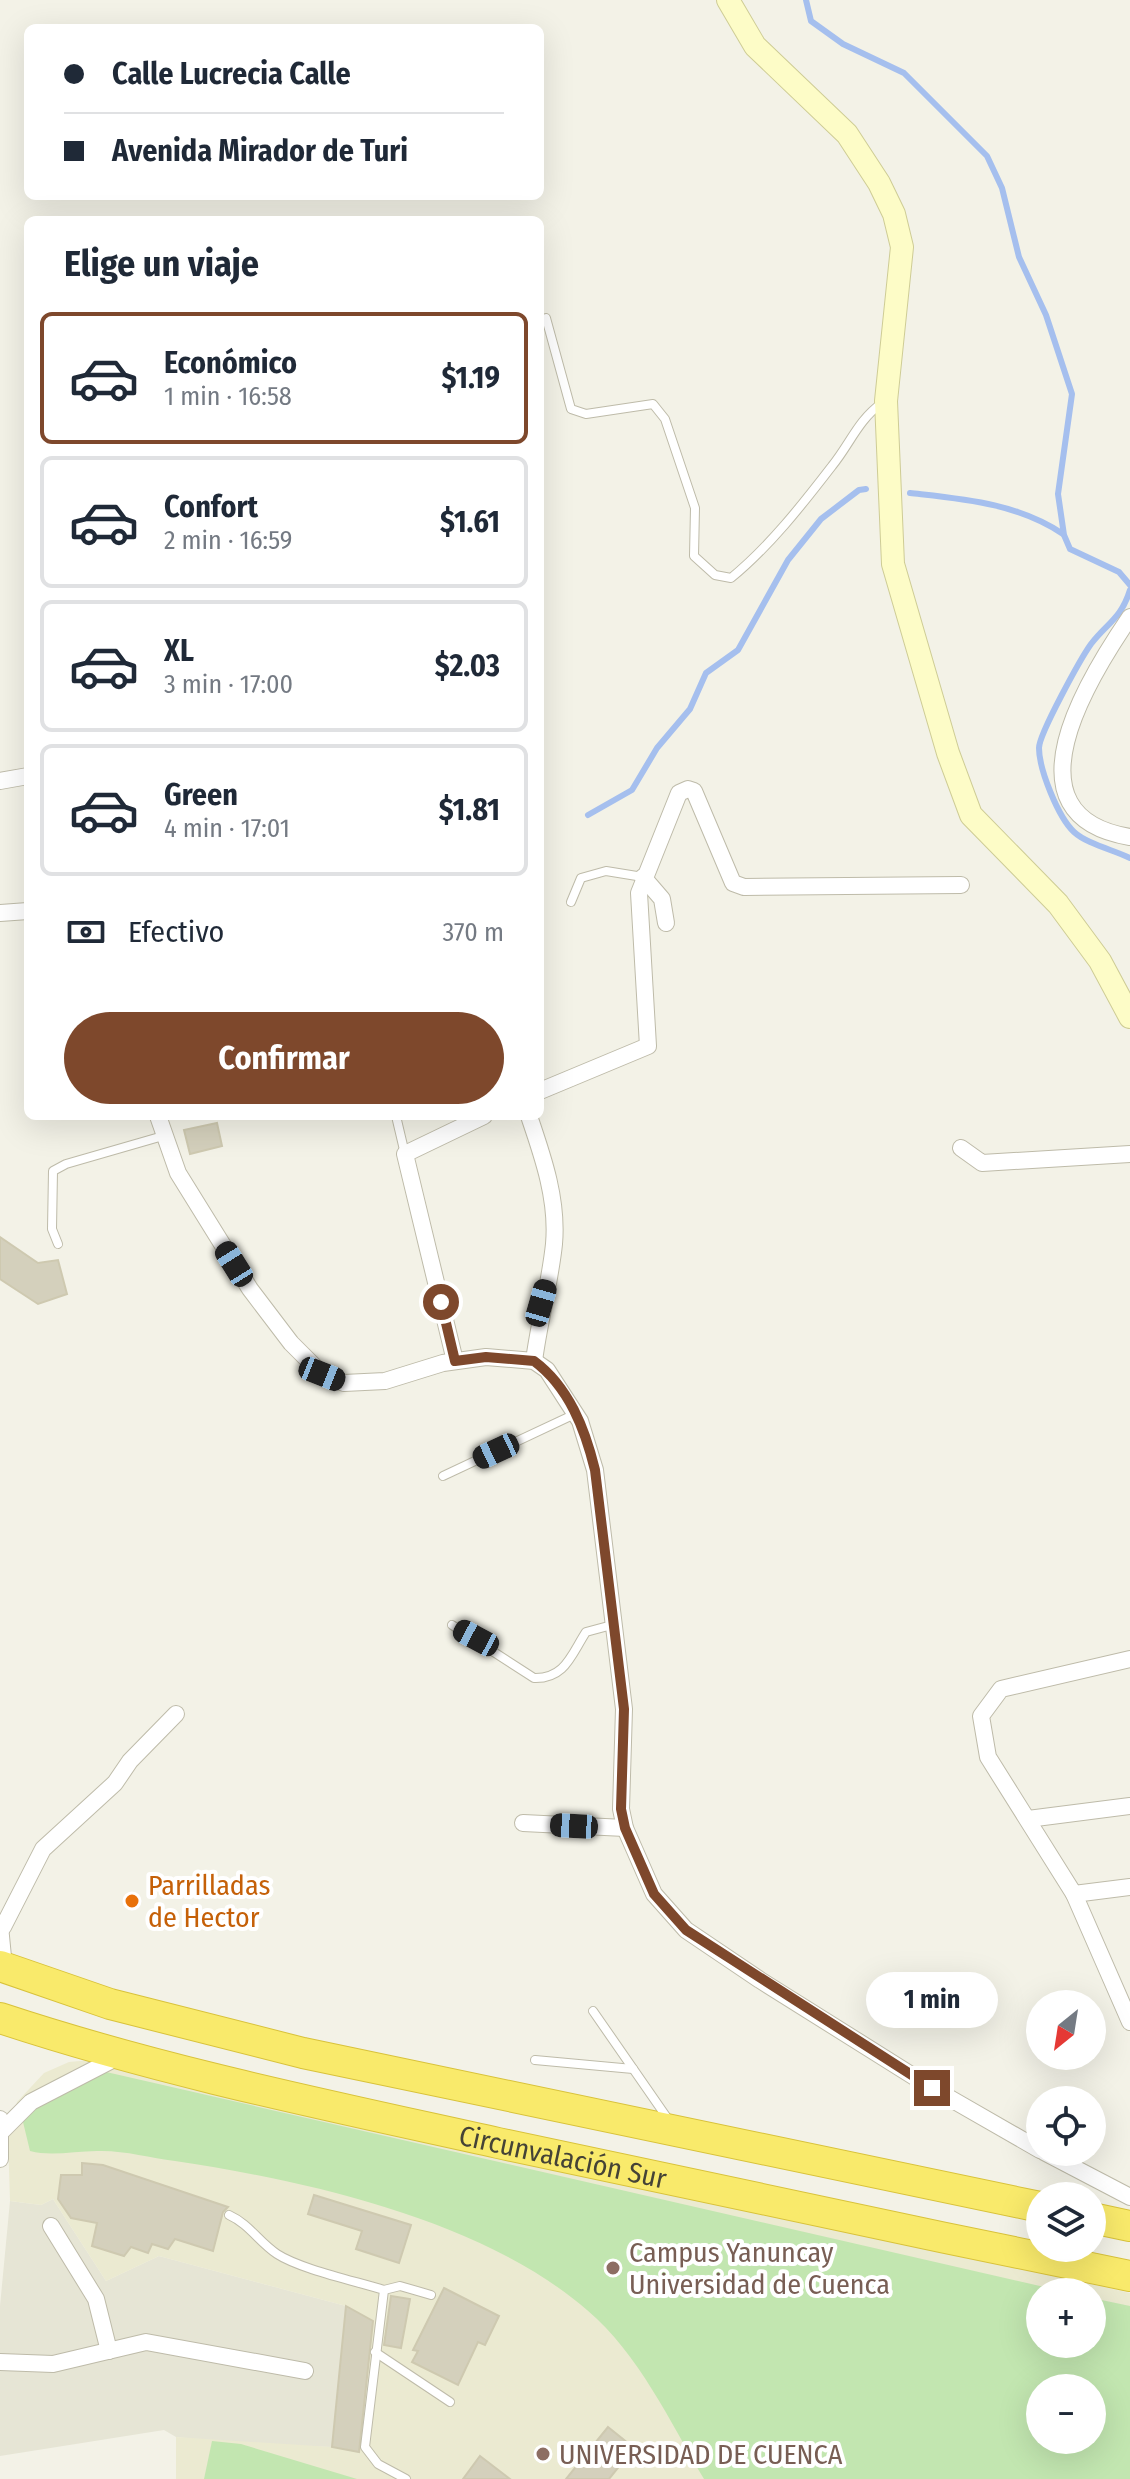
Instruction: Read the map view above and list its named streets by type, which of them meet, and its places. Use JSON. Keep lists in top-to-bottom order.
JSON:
{
  "streets": {
    "highway": ["Circunvalación Sur"]
  },
  "places": ["Parrilladas de Hector", "Campus Yanuncay Universidad de Cuenca", "UNIVERSIDAD DE CUENCA"],
  "north": "bottom left",
  "page": {
    "banner": ["Calle Lucrecia Calle", "Avenida Mirador de Turi"],
    "heading": "Elige un viaje",
    "list": [
      {
        "name": "Económico",
        "note": "1 min · 16:58",
        "value": "$1.19"
      },
      {
        "name": "Confort",
        "note": "2 min · 16:59",
        "value": "$1.61"
      },
      {
        "name": "XL",
        "note": "3 min · 17:00",
        "value": "$2.03"
      },
      {
        "name": "Green",
        "note": "4 min · 17:01",
        "value": "$1.81"
      }
    ],
    "pay": ["Efectivo", "370 m"],
    "buttons": "Confirmar",
    "bubble": "1 min",
    "map_buttons": ["+", "−"]
  }
}
